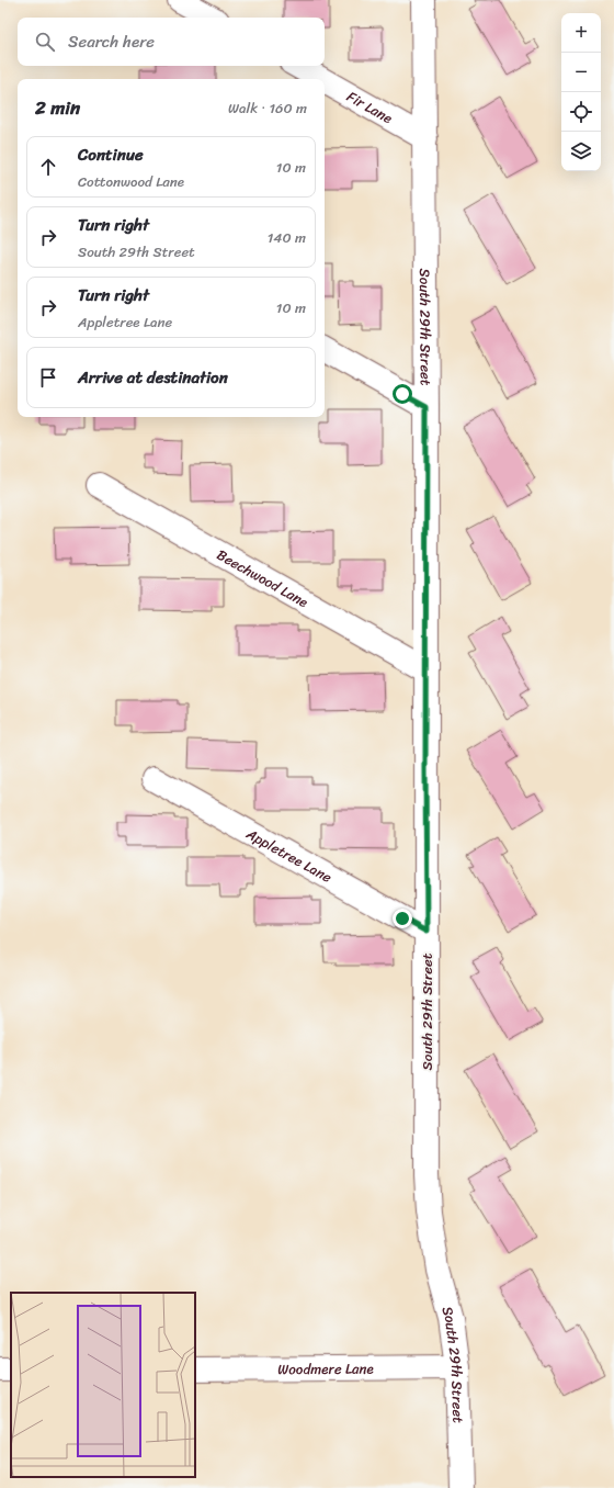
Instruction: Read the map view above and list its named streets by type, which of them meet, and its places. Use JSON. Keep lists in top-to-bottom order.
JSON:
{
  "streets": {
    "street": [
      "Fir Lane",
      "South 29th Street",
      "Beechwood Lane",
      "Appletree Lane",
      "Woodmere Lane"
    ]
  },
  "crossings": [
    ["Fir Lane", "South 29th Street"],
    ["South 29th Street", "Beechwood Lane"],
    ["South 29th Street", "Appletree Lane"],
    ["South 29th Street", "Woodmere Lane"]
  ],
  "page": {
    "map_buttons": ["+", "−"],
    "search": "Search here",
    "heading": ["2 min", "Walk · 160 m"],
    "list": [
      ["Continue", "Cottonwood Lane", "10 m"],
      ["Turn right", "South 29th Street", "140 m"],
      ["Turn right", "Appletree Lane", "10 m"],
      "Arrive at destination"
    ]
  }
}
